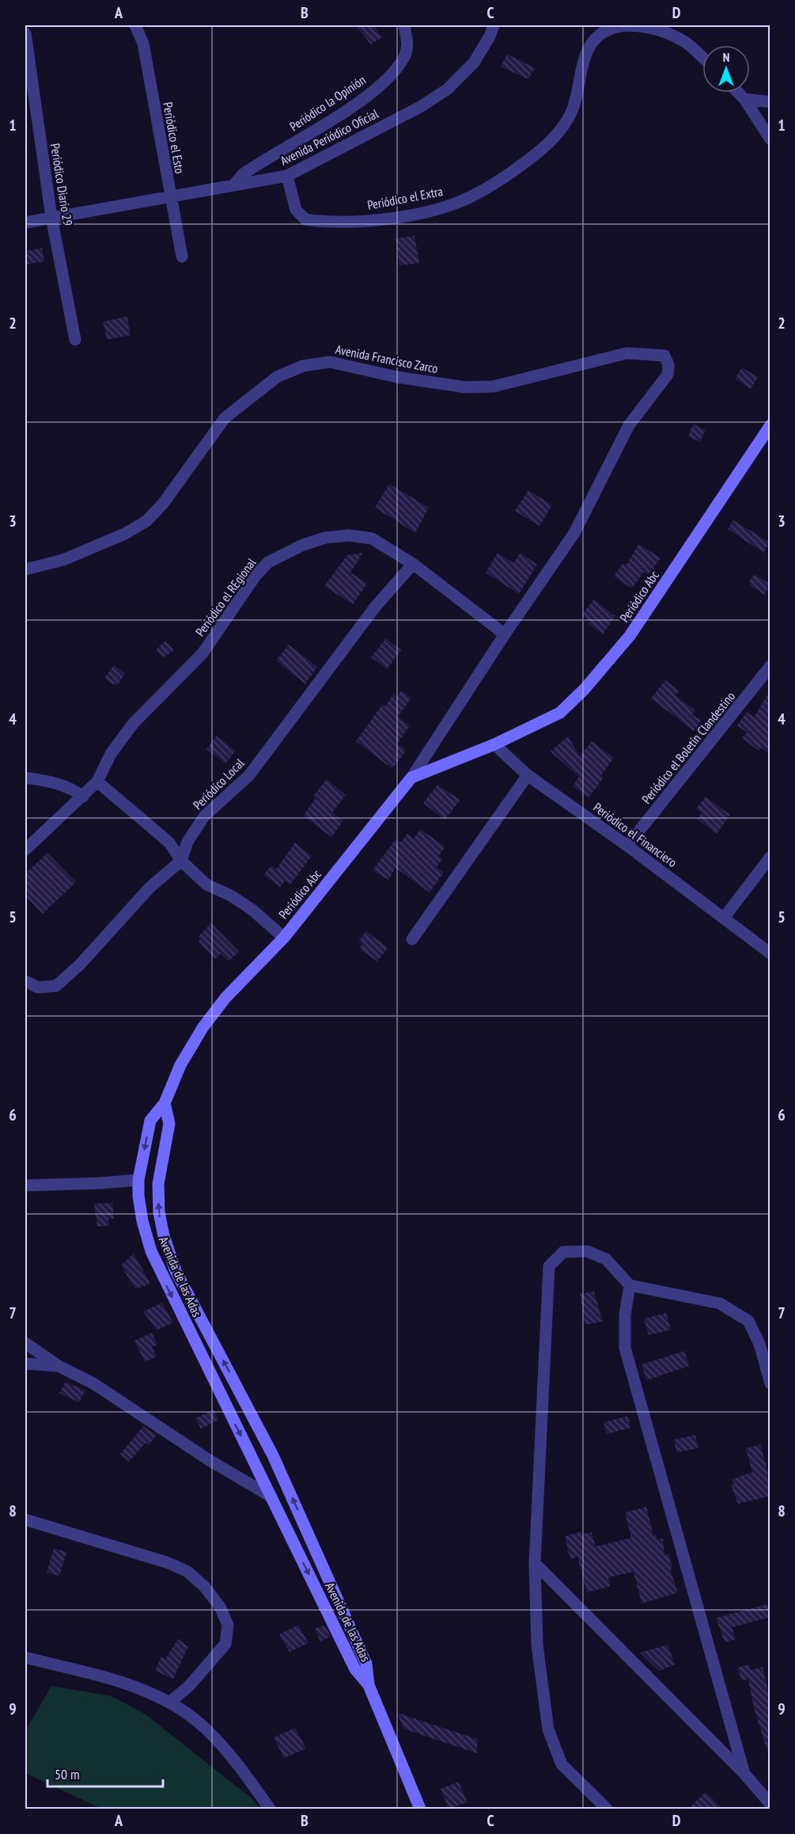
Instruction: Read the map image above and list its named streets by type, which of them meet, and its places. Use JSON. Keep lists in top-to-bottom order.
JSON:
{
  "streets": {
    "street": [
      "Periódico la Opinión",
      "Avenida Periódico Oficial",
      "Periódico el Esto",
      "Periódico Diario 29",
      "Periódico el Extra",
      "Avenida Francisco Zarco",
      "Periódico Abc",
      "Periódico el REgional",
      "Periódico el Boletín Clandestino",
      "Periódico Local",
      "Periódico el Financiero",
      "Avenida de las Adas"
    ]
  },
  "crossings": [
    ["Periódico la Opinión", "Avenida Periódico Oficial"],
    ["Avenida Periódico Oficial", "Periódico el Esto"],
    ["Avenida Periódico Oficial", "Periódico Diario 29"],
    ["Avenida Periódico Oficial", "Periódico el Extra"],
    ["Avenida Francisco Zarco", "Periódico el REgional"],
    ["Periódico Abc", "Avenida de las Adas"],
    ["Periódico el REgional", "Periódico Local"],
    ["Periódico el Boletín Clandestino", "Periódico el Financiero"]
  ],
  "scale_bar": "50 m",
  "north": "top",
  "grid": {
    "columns": [
      "A",
      "B",
      "C",
      "D"
    ],
    "rows": [
      "1",
      "2",
      "3",
      "4",
      "5",
      "6",
      "7",
      "8",
      "9"
    ]
  }
}
